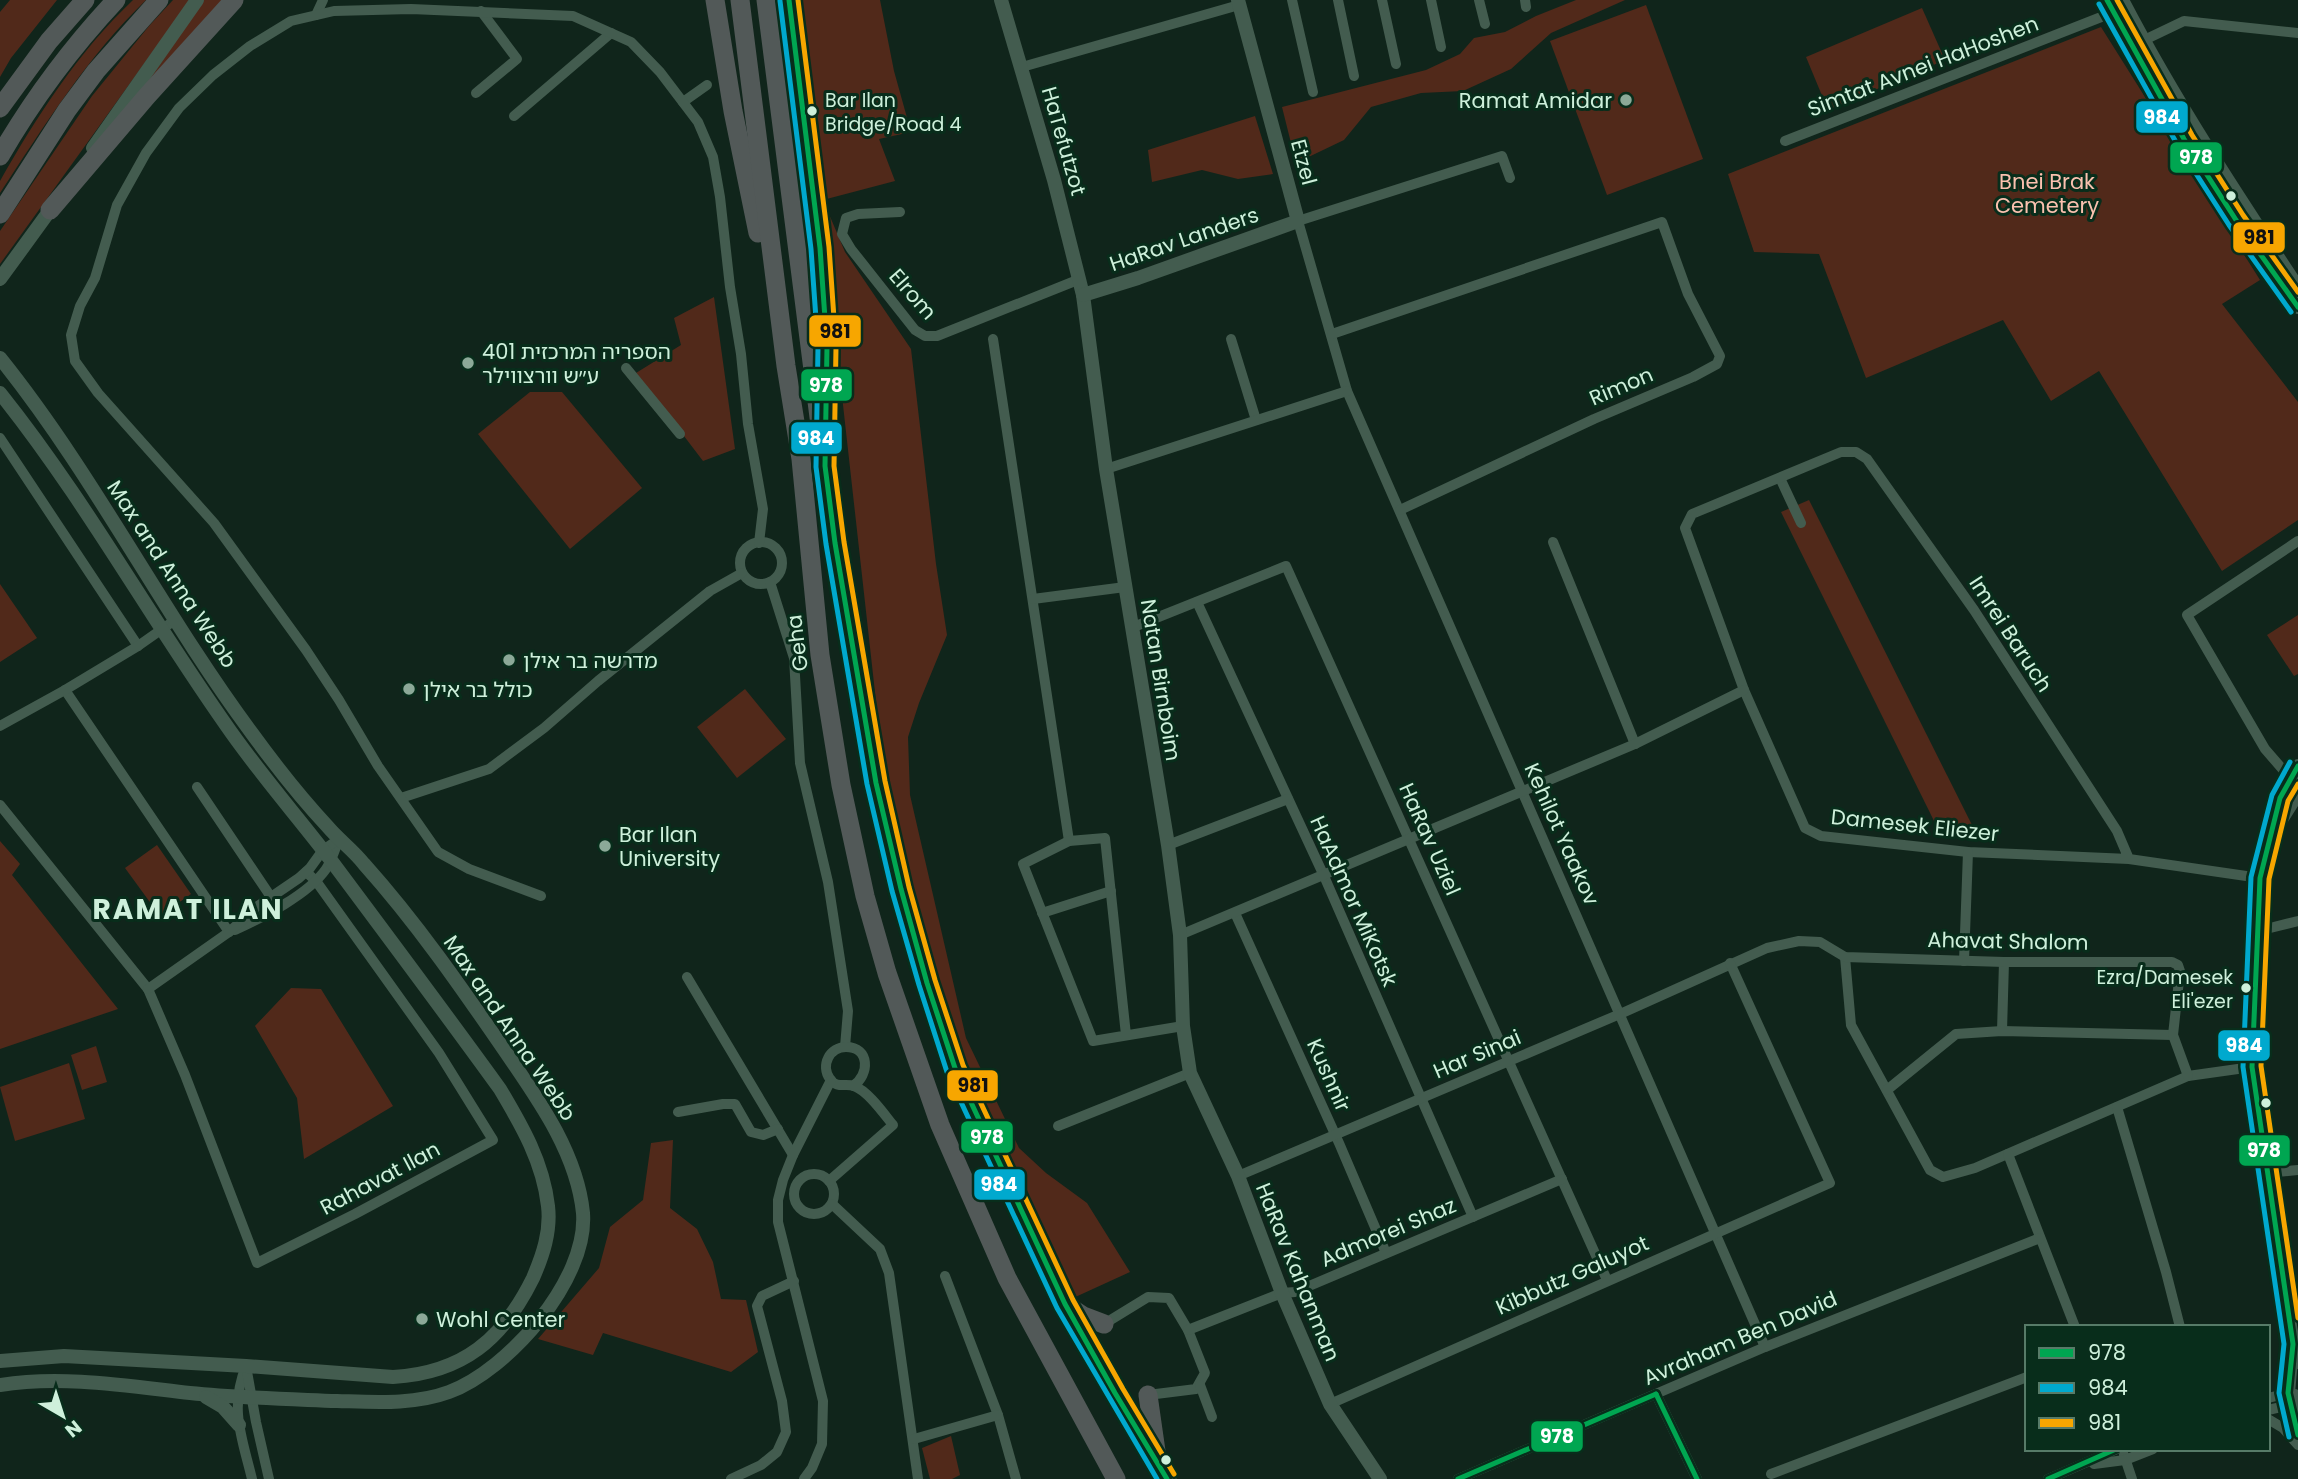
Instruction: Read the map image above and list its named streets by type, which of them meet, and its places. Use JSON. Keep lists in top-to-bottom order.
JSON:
{
  "streets": {
    "highway": ["Geha"],
    "street": [
      "Simtat Avnei HaHoshen",
      "HaTefutzot",
      "Etzel",
      "HaRav Landers",
      "Elrom",
      "Rimon",
      "Max and Anna Webb",
      "Imrei Baruch",
      "Natan Birnboim",
      "Damesek Eliezer",
      "Kehilot Yaakov",
      "HaRav Uziel",
      "HaAdmor MiKotsk",
      "Ahavat Shalom",
      "Har Sinai",
      "Kushnir",
      "Rahavat Ilan",
      "Admorei Shaz",
      "HaRav Kahanman",
      "Kibbutz Galuyot",
      "Avraham Ben David"
    ]
  },
  "crossings": [
    ["HaTefutzot", "HaRav Landers"],
    ["HaTefutzot", "Elrom"],
    ["HaTefutzot", "Natan Birnboim"],
    ["Etzel", "HaRav Landers"],
    ["Etzel", "Rimon"],
    ["Etzel", "Kehilot Yaakov"],
    ["HaRav Landers", "Natan Birnboim"],
    ["Rimon", "Kehilot Yaakov"],
    ["Imrei Baruch", "Damesek Eliezer"],
    ["Natan Birnboim", "HaRav Uziel"],
    ["Natan Birnboim", "HaRav Kahanman"],
    ["Kehilot Yaakov", "Har Sinai"],
    ["Kehilot Yaakov", "Kibbutz Galuyot"],
    ["Kehilot Yaakov", "Avraham Ben David"],
    ["HaRav Uziel", "HaAdmor MiKotsk"],
    ["HaRav Uziel", "Har Sinai"],
    ["HaRav Uziel", "Admorei Shaz"],
    ["HaRav Uziel", "Kibbutz Galuyot"],
    ["HaAdmor MiKotsk", "Har Sinai"],
    ["HaAdmor MiKotsk", "Admorei Shaz"],
    ["Ahavat Shalom", "Har Sinai"],
    ["Ahavat Shalom", "Kibbutz Galuyot"],
    ["Har Sinai", "Kushnir"],
    ["Har Sinai", "HaRav Kahanman"],
    ["Har Sinai", "Kibbutz Galuyot"],
    ["Kushnir", "Admorei Shaz"],
    ["Admorei Shaz", "HaRav Kahanman"],
    ["HaRav Kahanman", "Kibbutz Galuyot"]
  ],
  "districts": ["RAMAT ILAN"],
  "parks": ["Bnei Brak Cemetery"],
  "places": [
    "Ramat Amidar",
    "Bar Ilan Bridge/Road 4",
    "401 הספריה המרכזית ע״ש וורצווילר",
    "מדרשה בר אילן",
    "כולל בר אילן",
    "Bar Ilan University",
    "Ezra/Damesek Eli'ezer",
    "Wohl Center"
  ],
  "lines": ["transit line 978", "transit line 981", "transit line 984"],
  "legend": ["978", "984", "981"],
  "north": "bottom right"
}
